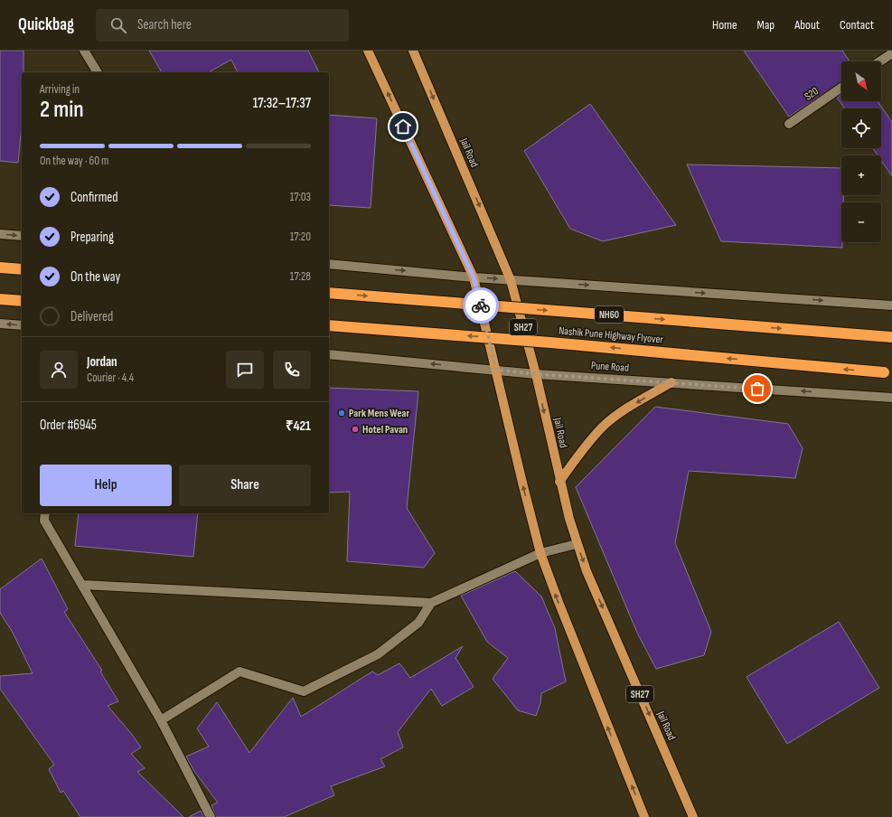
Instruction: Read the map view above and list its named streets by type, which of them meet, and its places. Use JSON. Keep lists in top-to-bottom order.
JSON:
{
  "streets": {
    "highway": ["NH60", "Nashik Pune Highway Flyover"],
    "main road": ["Jail Road", "SH27"],
    "street": ["S20", "Pune Road"]
  },
  "crossings": [
    ["Jail Road", "Pune Road"]
  ],
  "one_way": ["Pune Road"],
  "places": ["Park Mens Wear", "Hotel Pavan"],
  "north": "bottom right",
  "page": {
    "header": "Quickbag",
    "search": "Search here",
    "nav": [
      "Home",
      "Map",
      "About",
      "Contact"
    ],
    "map_buttons": ["+", "−"],
    "heading": ["2 min", "Arriving in", "17:32–17:37"],
    "panel": [
      "Jordan",
      "Courier · 4.4",
      "Order #6945",
      "₹421"
    ],
    "bar": "On the way · 60 m",
    "list": [
      ["Confirmed", "17:03"],
      ["Preparing", "17:20"],
      ["On the way", "17:28"],
      "Delivered"
    ],
    "buttons": ["Help", "Share"]
  }
}
